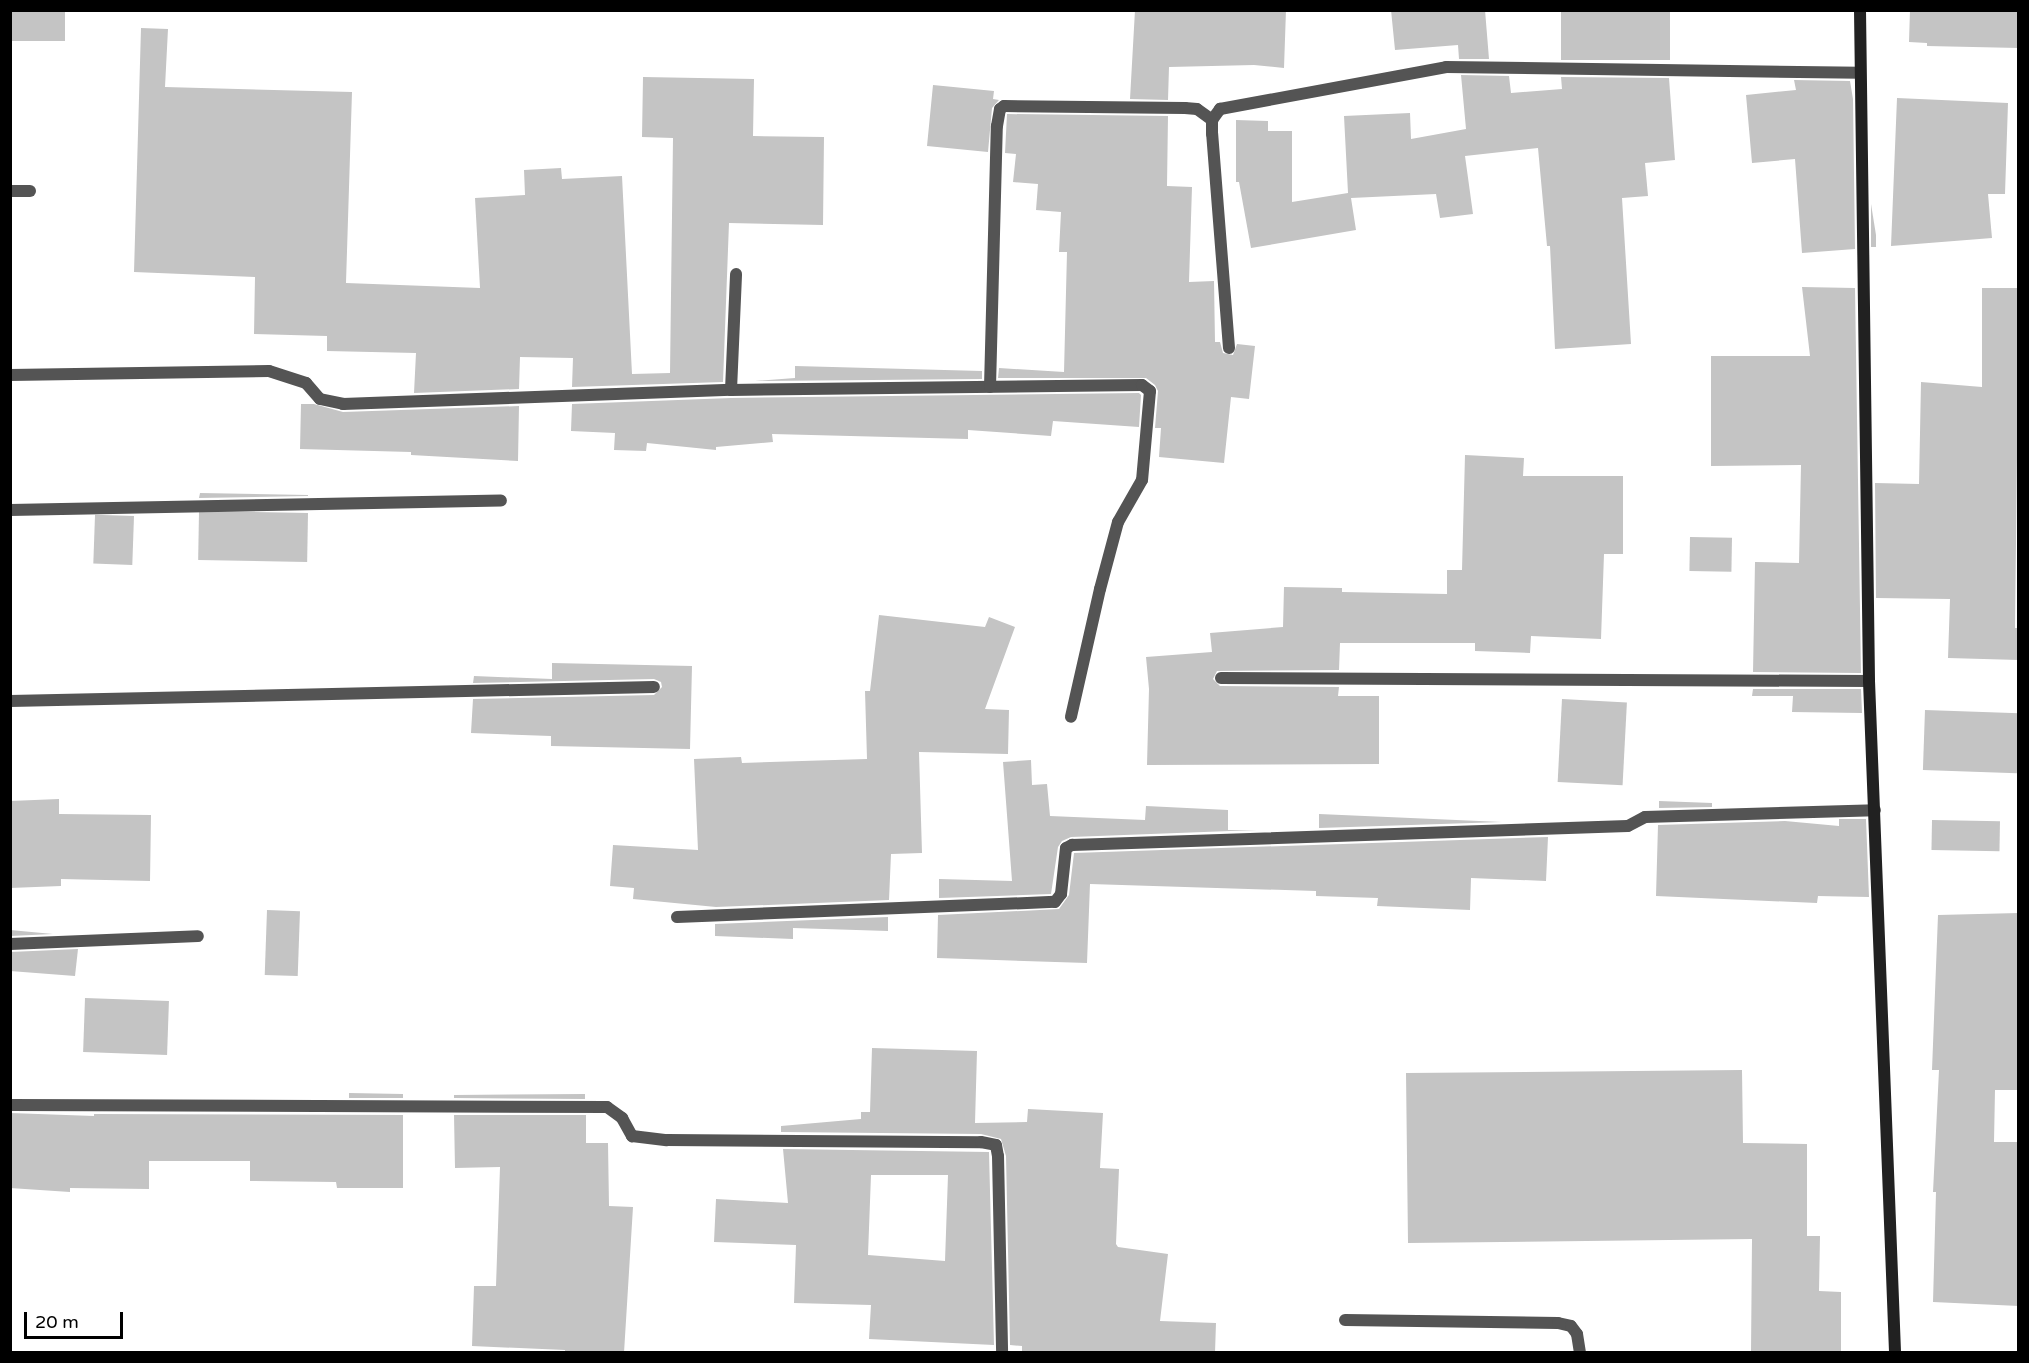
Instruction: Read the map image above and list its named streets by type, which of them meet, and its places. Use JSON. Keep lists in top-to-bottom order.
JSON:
{
  "scale_bar": "20 m"
}
